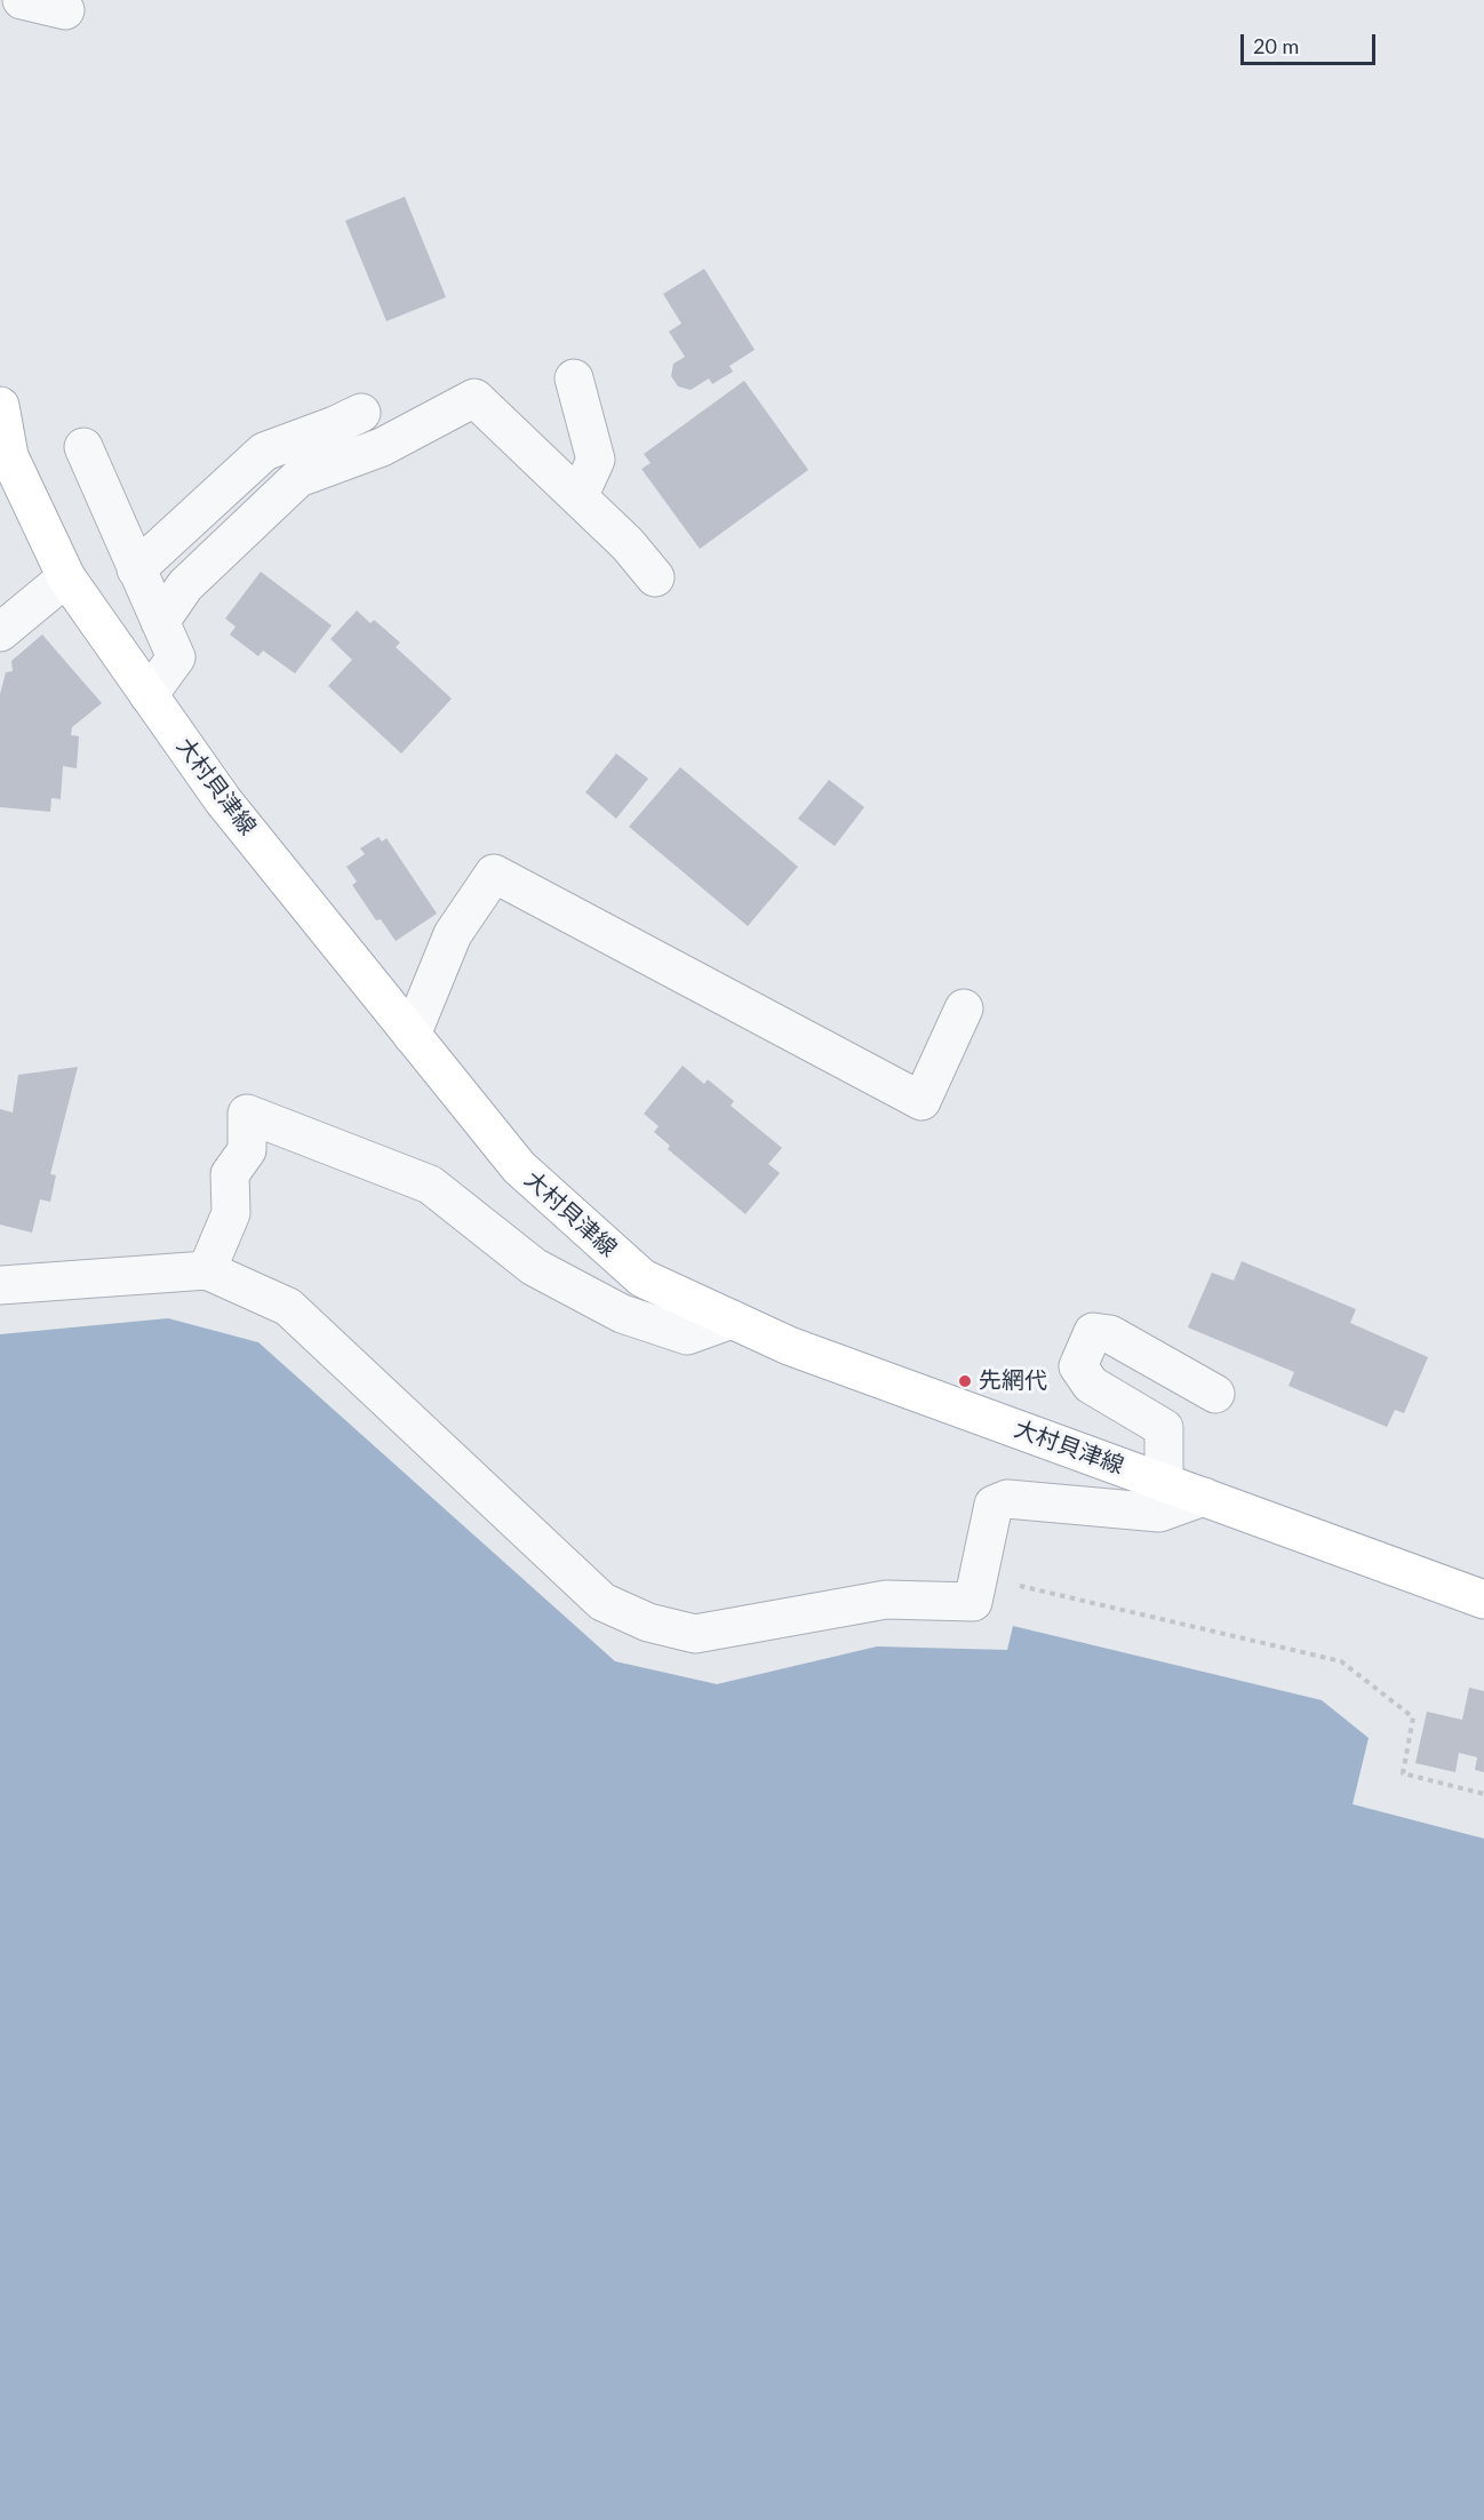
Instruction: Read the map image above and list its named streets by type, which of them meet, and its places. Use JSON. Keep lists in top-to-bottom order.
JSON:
{
  "streets": {
    "main road": ["大村貝津線"]
  },
  "places": ["先網代"],
  "scale_bar": "20 m"
}
